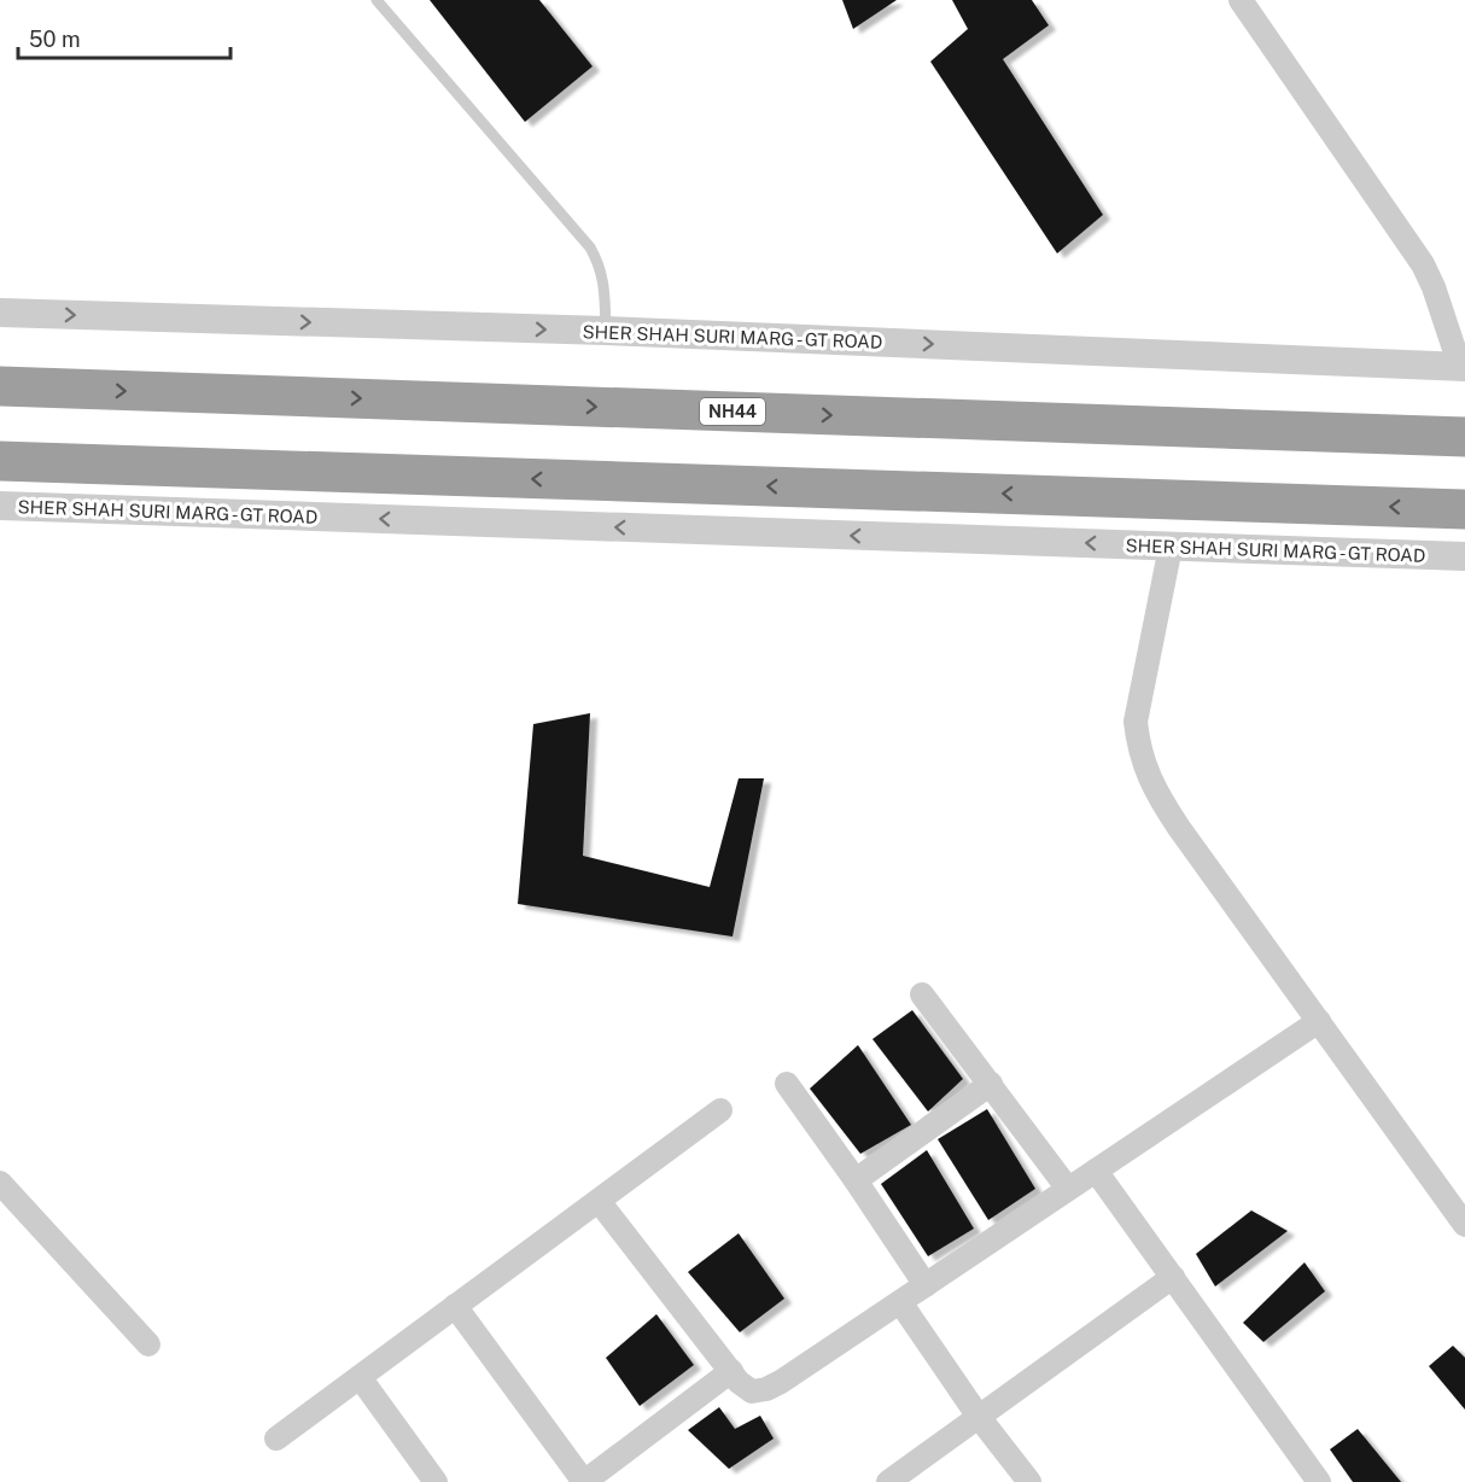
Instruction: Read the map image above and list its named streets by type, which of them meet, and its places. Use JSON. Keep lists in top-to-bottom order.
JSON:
{
  "streets": {
    "highway": ["NH44"],
    "street": ["SHER SHAH SURI MARG - GT ROAD"]
  },
  "scale_bar": "50 m"
}
